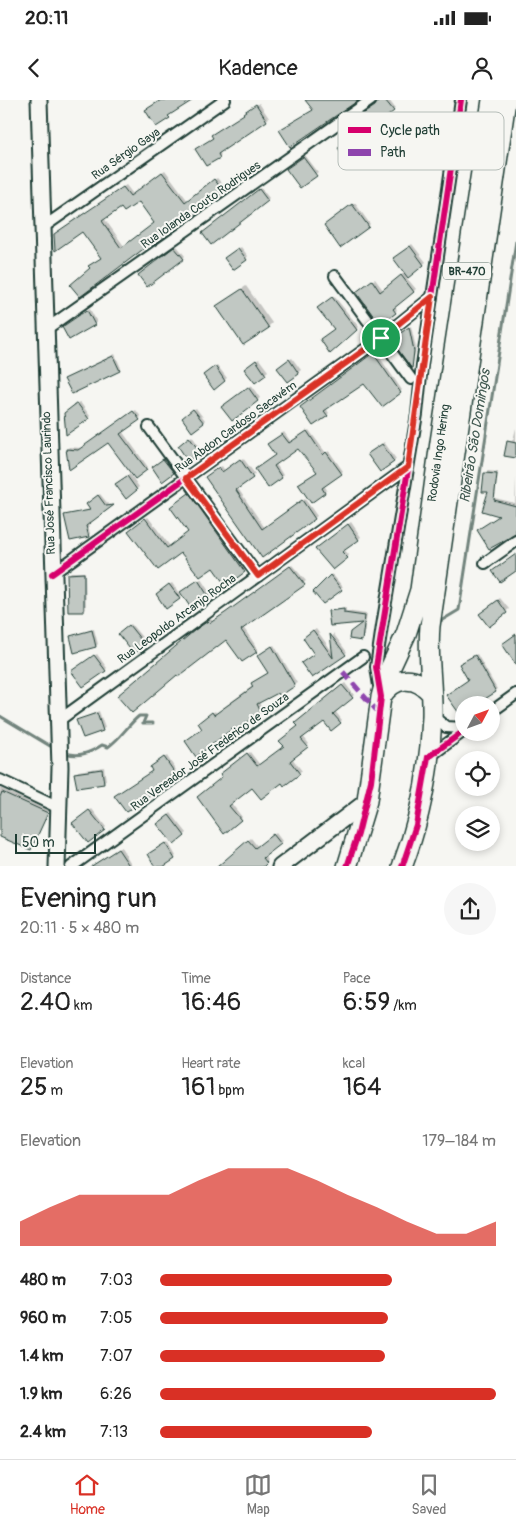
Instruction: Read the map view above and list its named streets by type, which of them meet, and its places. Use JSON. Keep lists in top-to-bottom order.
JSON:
{
  "streets": {
    "highway": ["BR-470", "Rodovia Ingo Hering"],
    "main road": ["Rua José Francisco Laurindo"],
    "street": [
      "Rua Sérgio Gaya",
      "Rua Iolanda Couto Rodrigues",
      "Rua Abdon Cardoso Sacavém",
      "Rua Leopoldo Arcanjo Rocha",
      "Rua Vereador José Frederico de Souza"
    ]
  },
  "crossings": [
    ["Rua Sérgio Gaya", "Rua José Francisco Laurindo"],
    ["Rua Iolanda Couto Rodrigues", "Rua José Francisco Laurindo"],
    ["BR-470", "Rodovia Ingo Hering"],
    ["Rua Abdon Cardoso Sacavém", "Rua José Francisco Laurindo"],
    ["Rua José Francisco Laurindo", "Rua Leopoldo Arcanjo Rocha"]
  ],
  "water": ["Ribeirão São Domingos"],
  "legend": ["Cycle path", "Path"],
  "scale_bar": "50 m",
  "north": "top right",
  "page": {
    "status": "20:11",
    "header": "Kadence",
    "scale": "50 m",
    "heading": ["Evening run", "20:11 · 5 × 480 m"],
    "stats": [
      ["Distance", "2.40 km"],
      ["Time", "16:46"],
      ["Pace", "6:59 /km"],
      ["Elevation", "25 m"],
      ["Heart rate", "161 bpm"],
      ["kcal", "164"]
    ],
    "chart": ["Elevation", "179–184 m"],
    "list": [
      {
        "name": "480 m",
        "note": "7:03"
      },
      {
        "name": "960 m",
        "note": "7:05"
      },
      {
        "name": "1.4 km",
        "note": "7:07"
      },
      {
        "name": "1.9 km",
        "note": "6:26"
      },
      {
        "name": "2.4 km",
        "note": "7:13"
      }
    ],
    "tabs": ["Home", "Map", "Saved"]
  }
}
